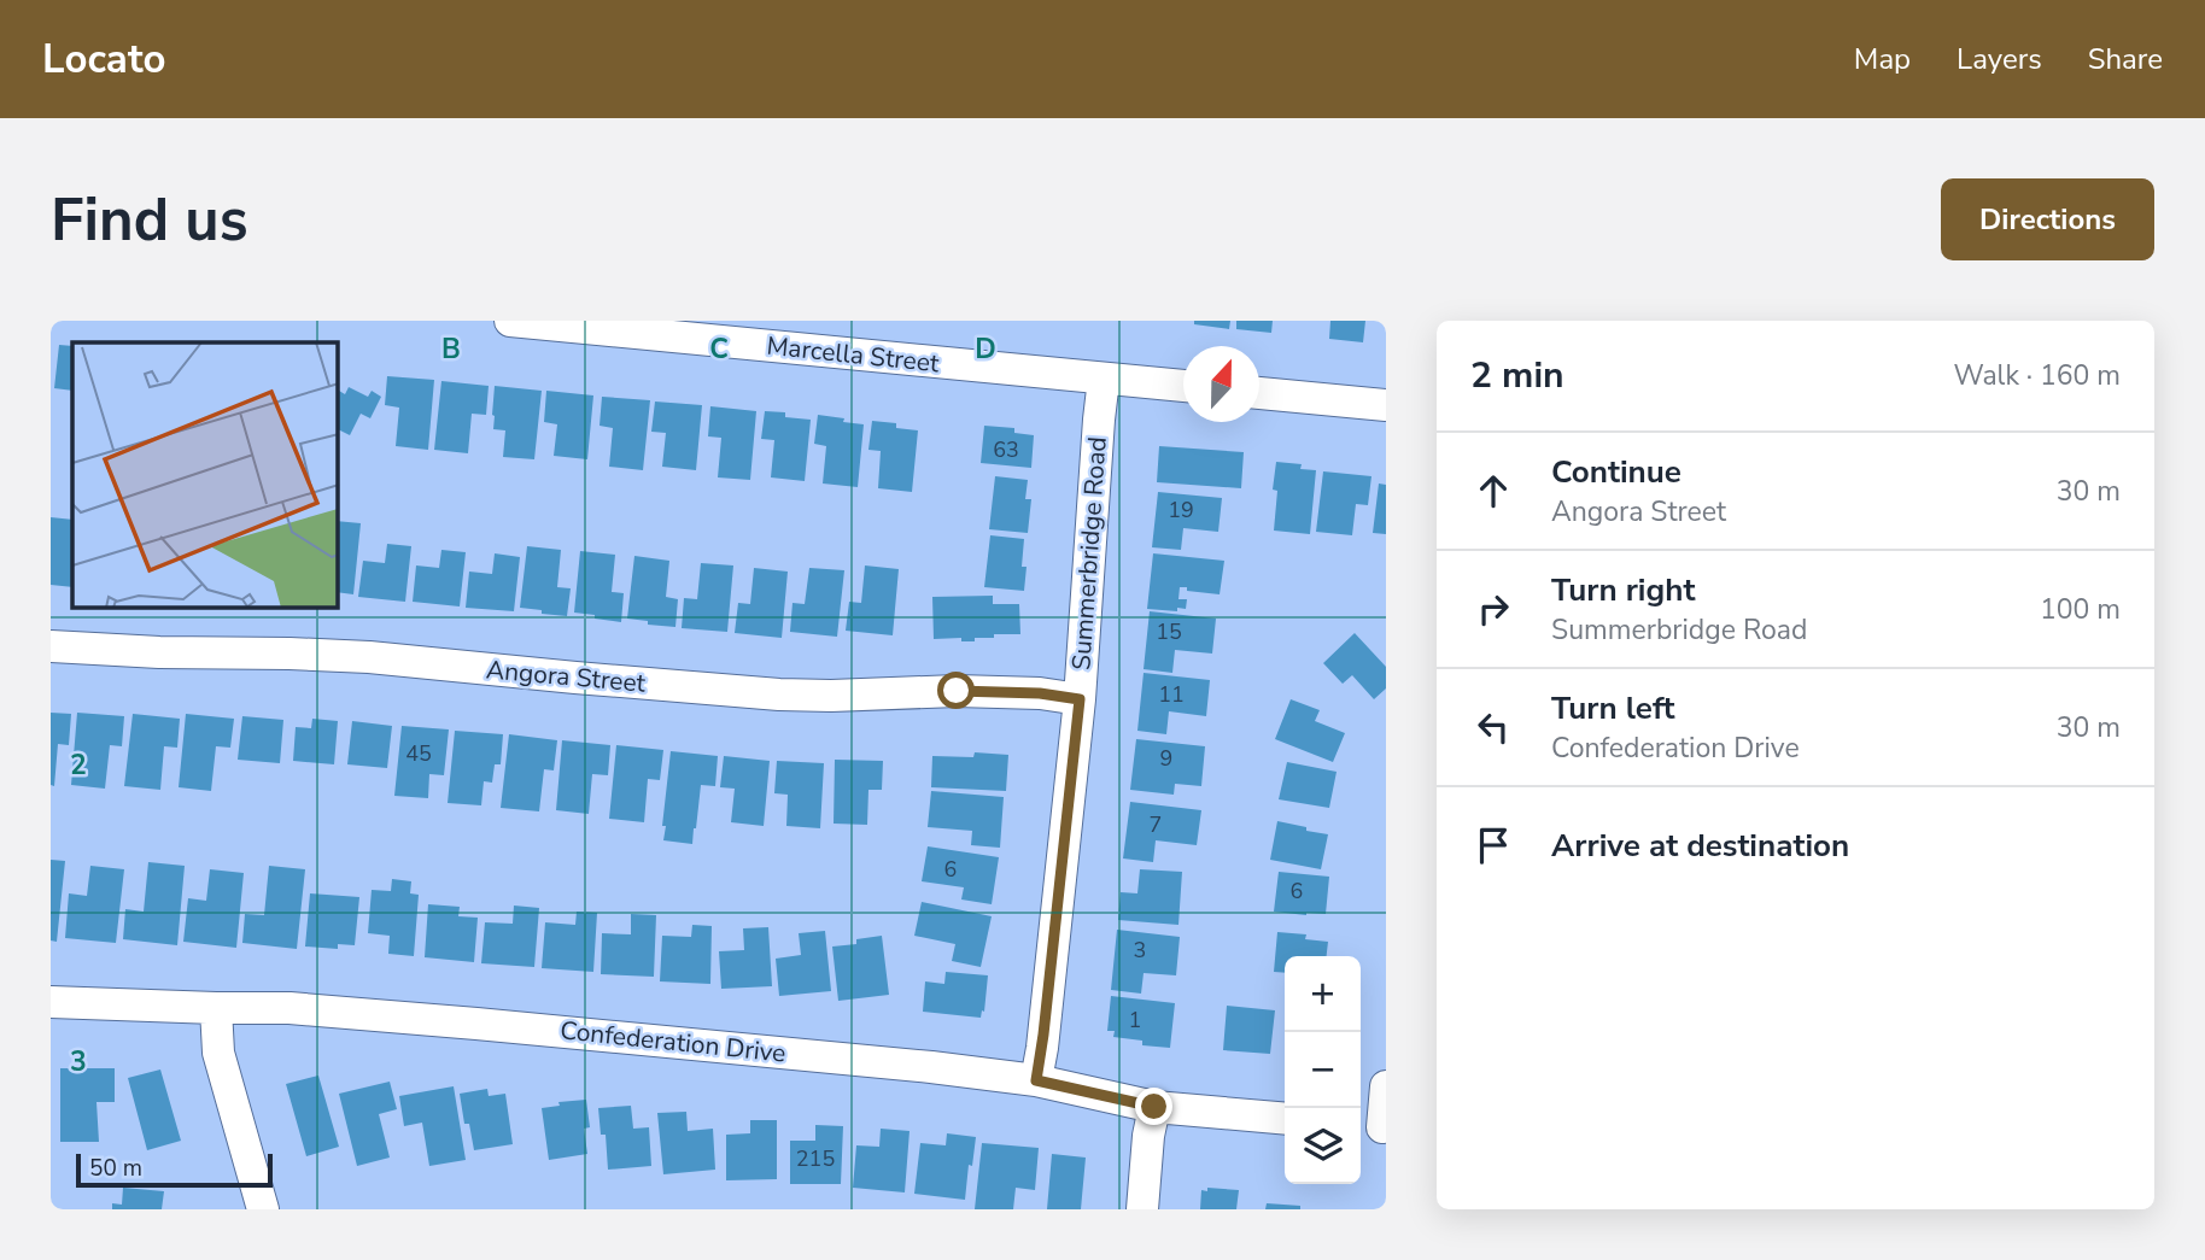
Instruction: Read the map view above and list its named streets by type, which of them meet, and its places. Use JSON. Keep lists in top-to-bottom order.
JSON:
{
  "streets": {
    "street": [
      "Marcella Street",
      "Summerbridge Road",
      "Angora Street",
      "Confederation Drive"
    ]
  },
  "crossings": [
    ["Marcella Street", "Summerbridge Road"],
    ["Summerbridge Road", "Angora Street"],
    ["Summerbridge Road", "Confederation Drive"]
  ],
  "house_numbers": [
    "63",
    "19",
    "15",
    "11",
    "45",
    "9",
    "7",
    "6",
    "6",
    "3",
    "1",
    "215"
  ],
  "scale_bar": "50 m",
  "north": "top",
  "page": {
    "header": "Locato",
    "nav": ["Map", "Layers", "Share"],
    "buttons": "Directions",
    "title": "Find us",
    "heading": ["2 min", "Walk · 160 m"],
    "list": [
      ["Continue", "Angora Street", "30 m"],
      ["Turn right", "Summerbridge Road", "100 m"],
      ["Turn left", "Confederation Drive", "30 m"],
      "Arrive at destination"
    ],
    "map_buttons": ["+", "−"],
    "scale": "50 m"
  },
  "grid": {
    "columns": ["B", "C", "D"],
    "rows": ["2", "3"]
  }
}
